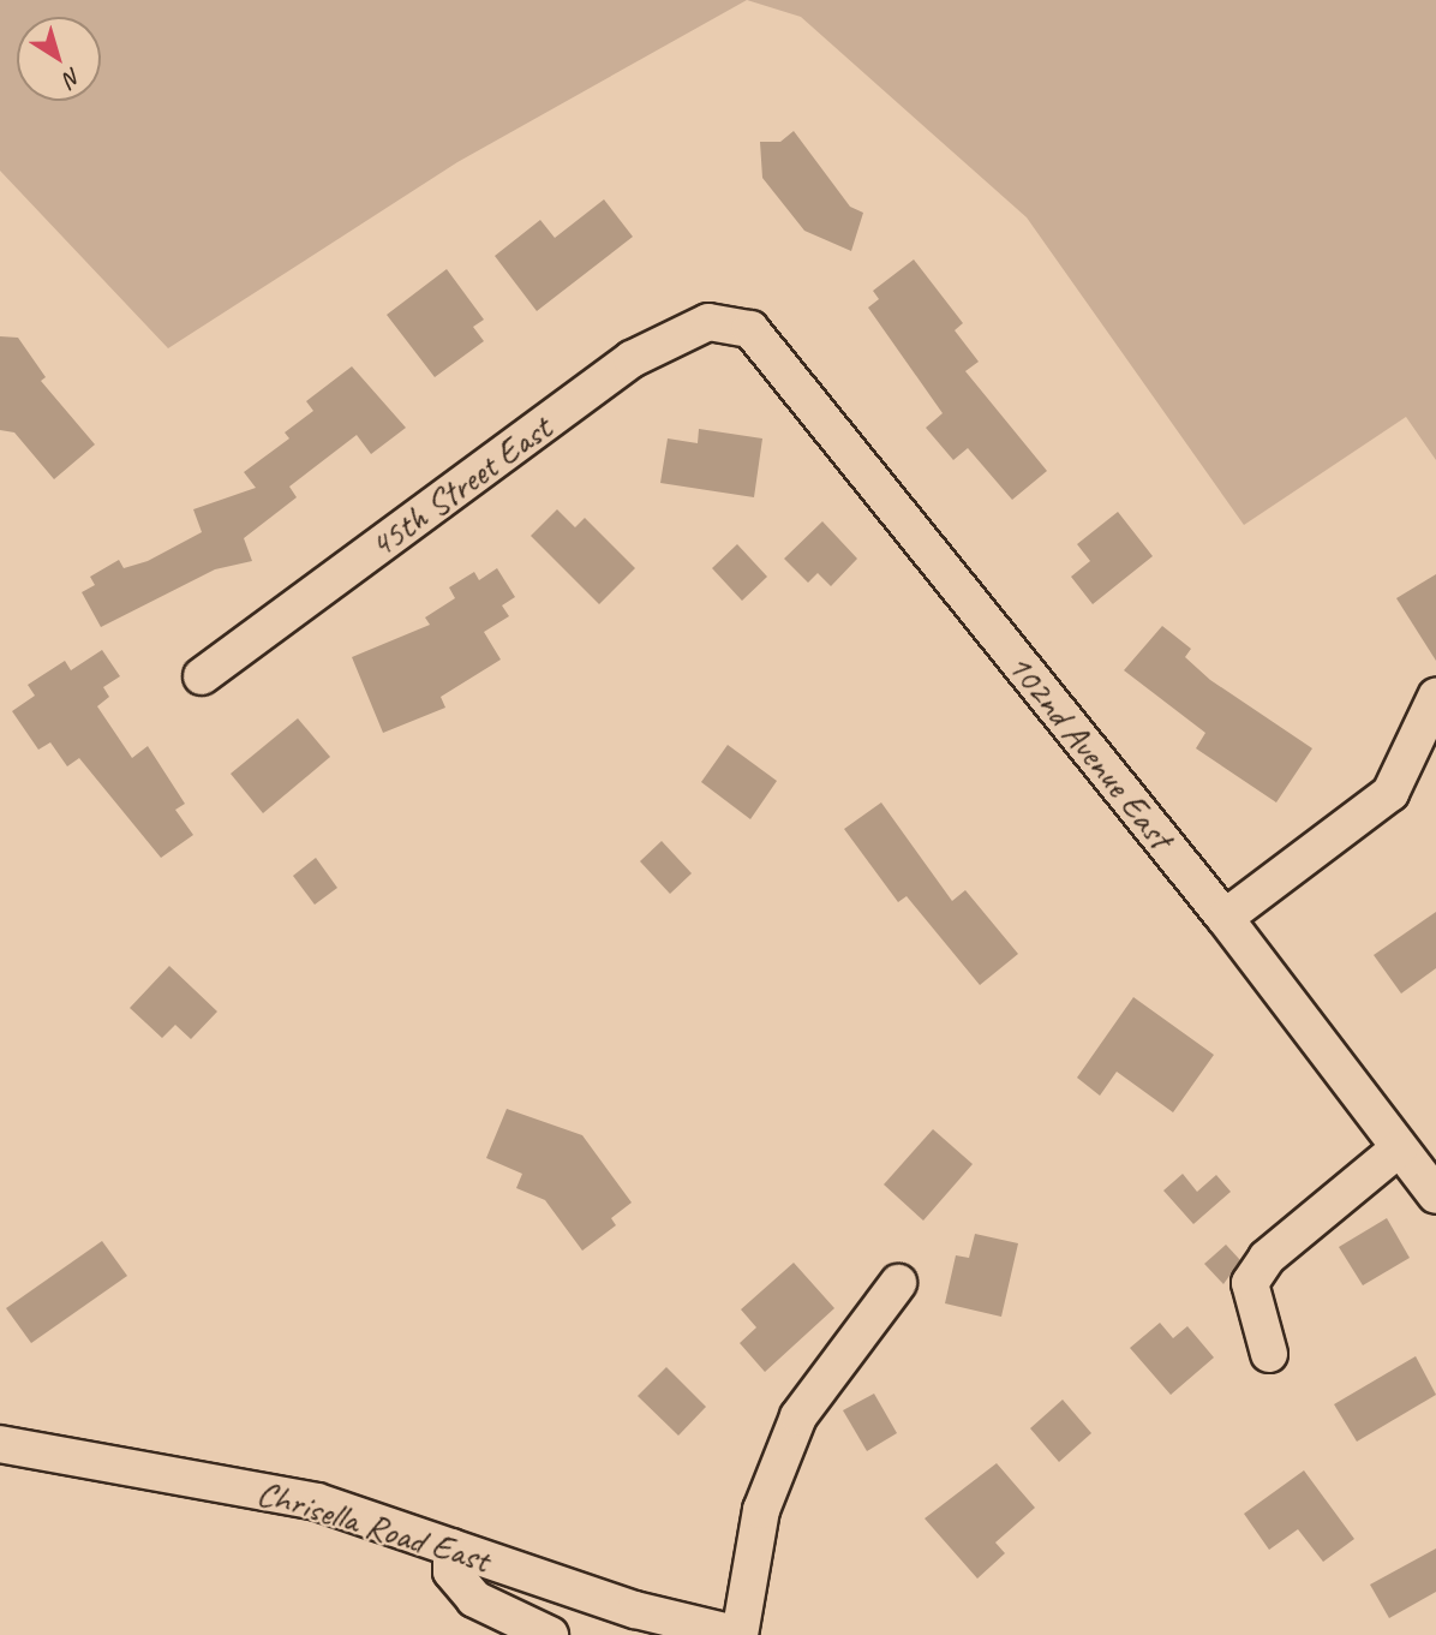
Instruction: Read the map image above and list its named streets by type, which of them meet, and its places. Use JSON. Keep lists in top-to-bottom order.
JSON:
{
  "streets": {
    "street": ["45th Street East", "102nd Avenue East", "Chrisella Road East"]
  },
  "crossings": [
    ["45th Street East", "102nd Avenue East"]
  ],
  "north": "bottom right"
}
